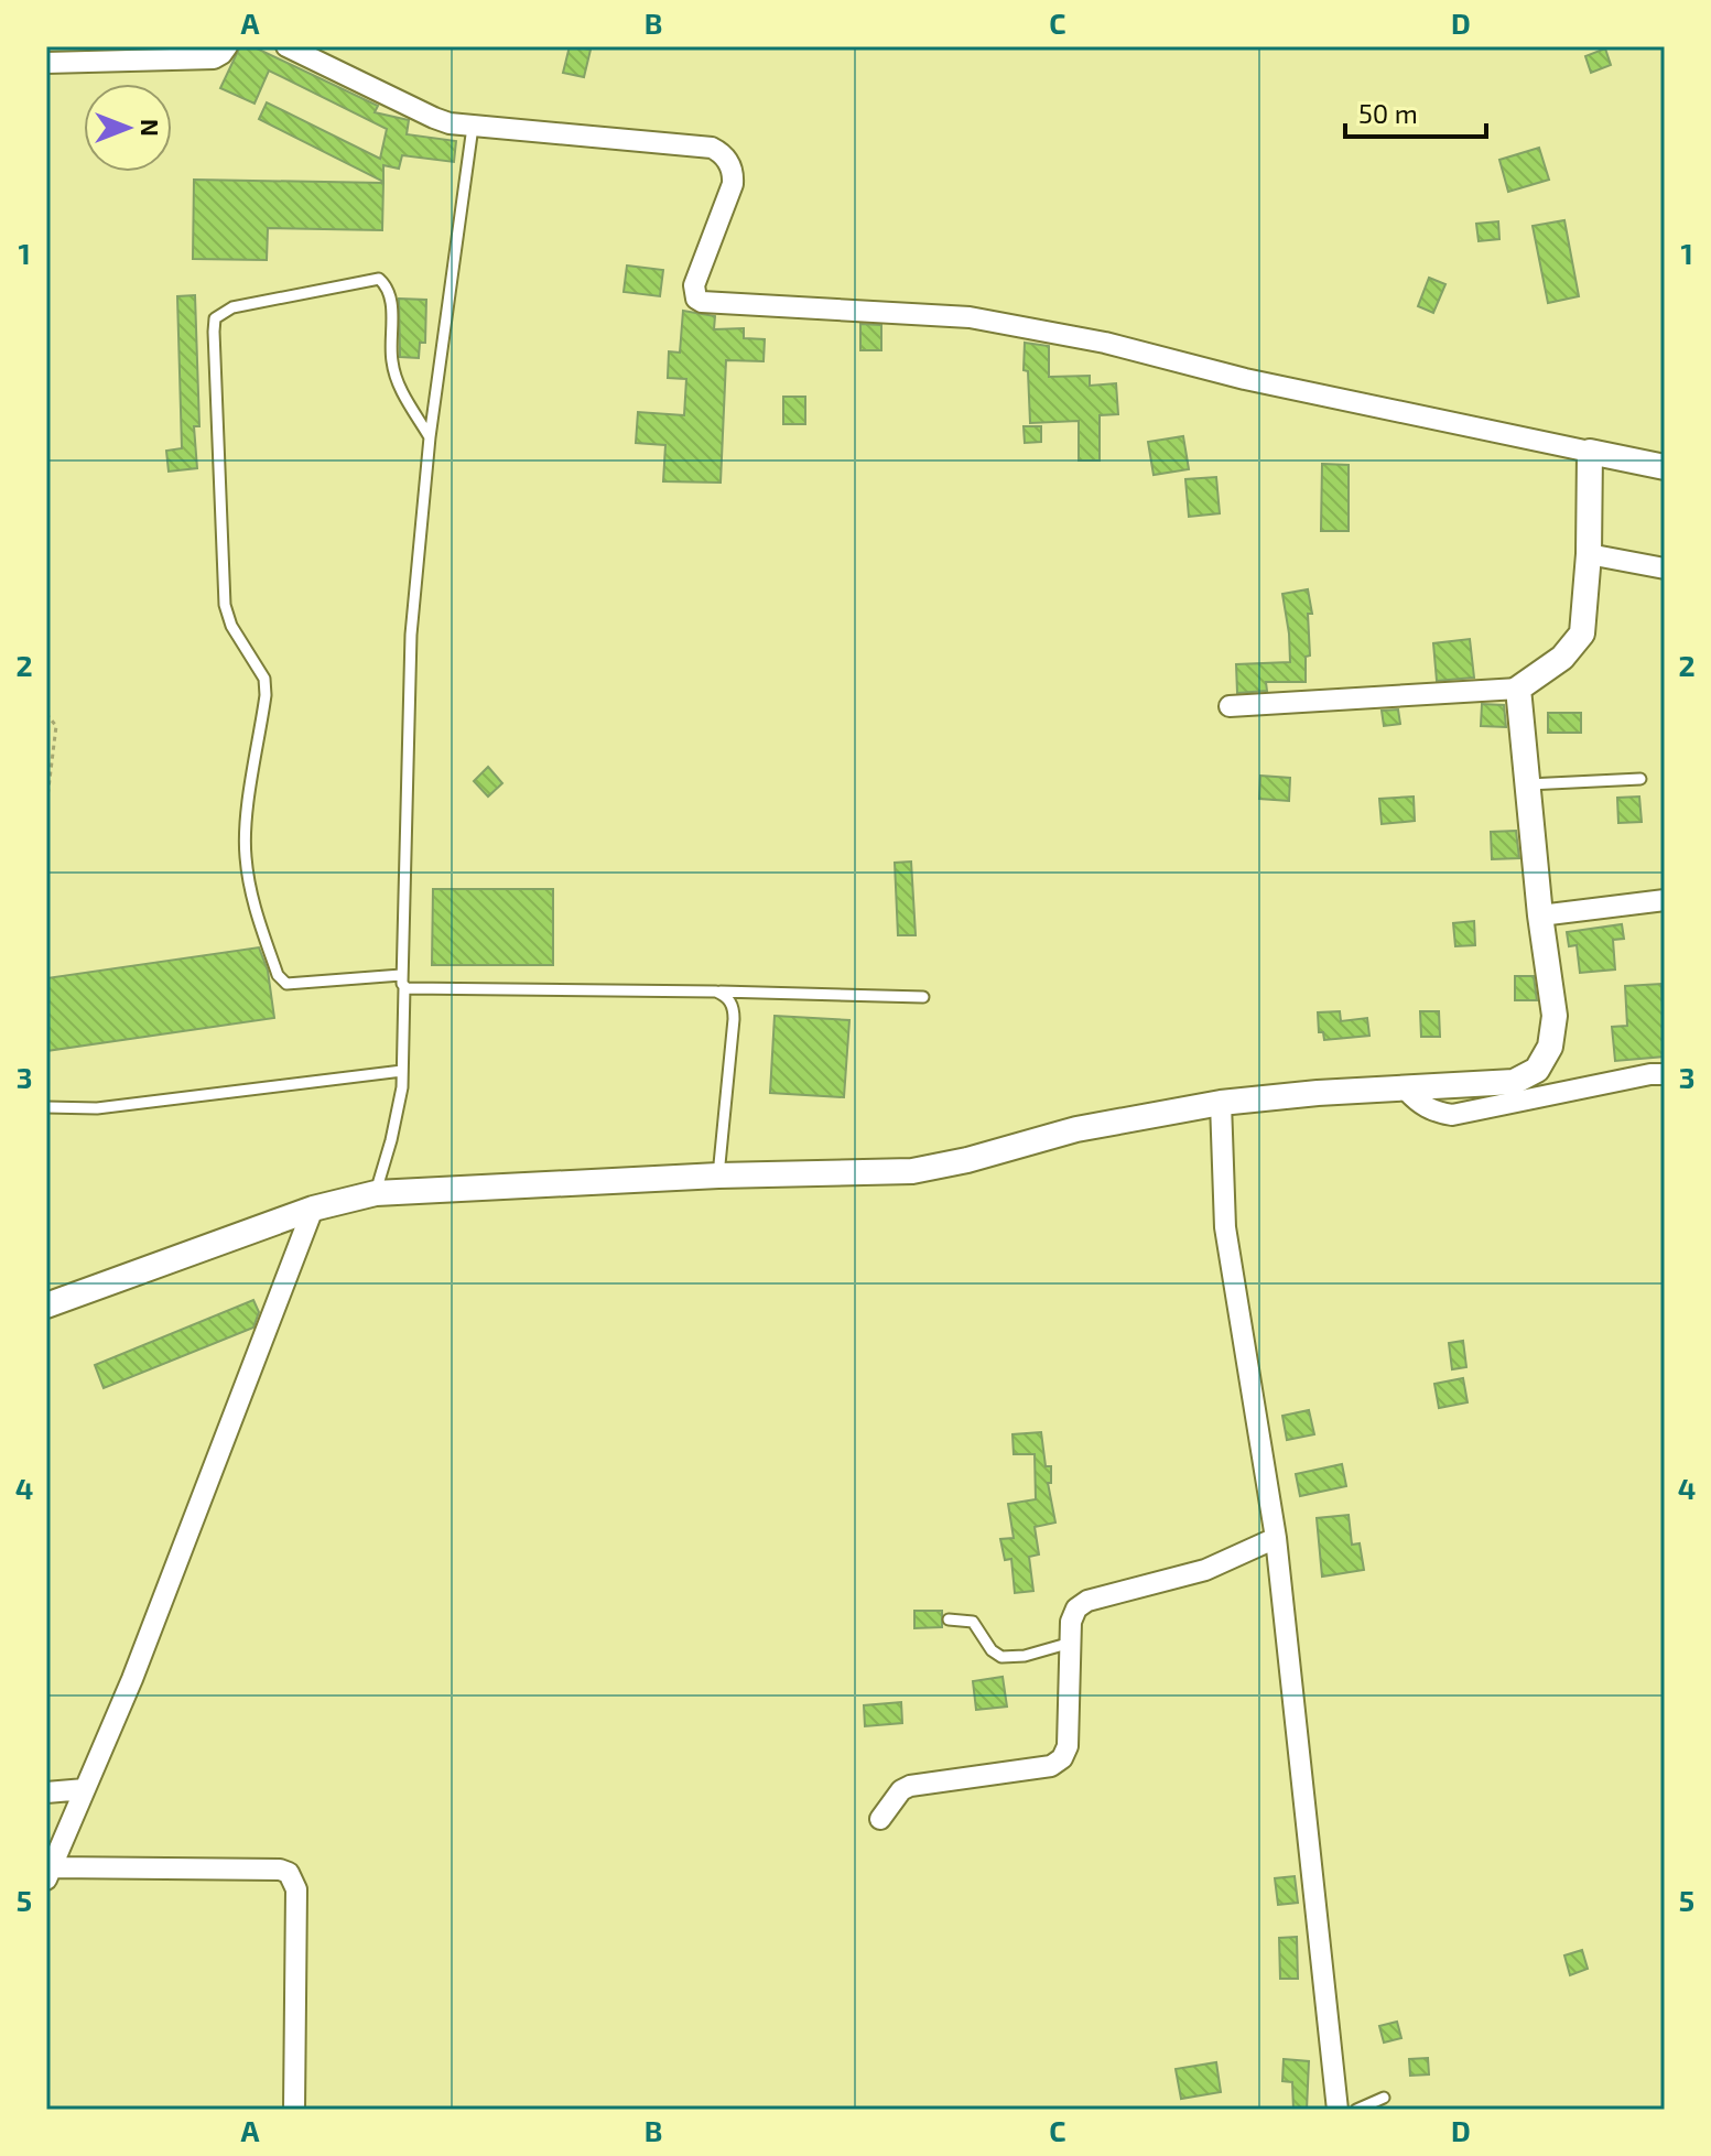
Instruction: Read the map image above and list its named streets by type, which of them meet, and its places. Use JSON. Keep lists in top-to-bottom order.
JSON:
{
  "scale_bar": "50 m",
  "north": "right",
  "grid": {
    "columns": [
      "A",
      "B",
      "C",
      "D"
    ],
    "rows": [
      "1",
      "2",
      "3",
      "4",
      "5"
    ]
  }
}
